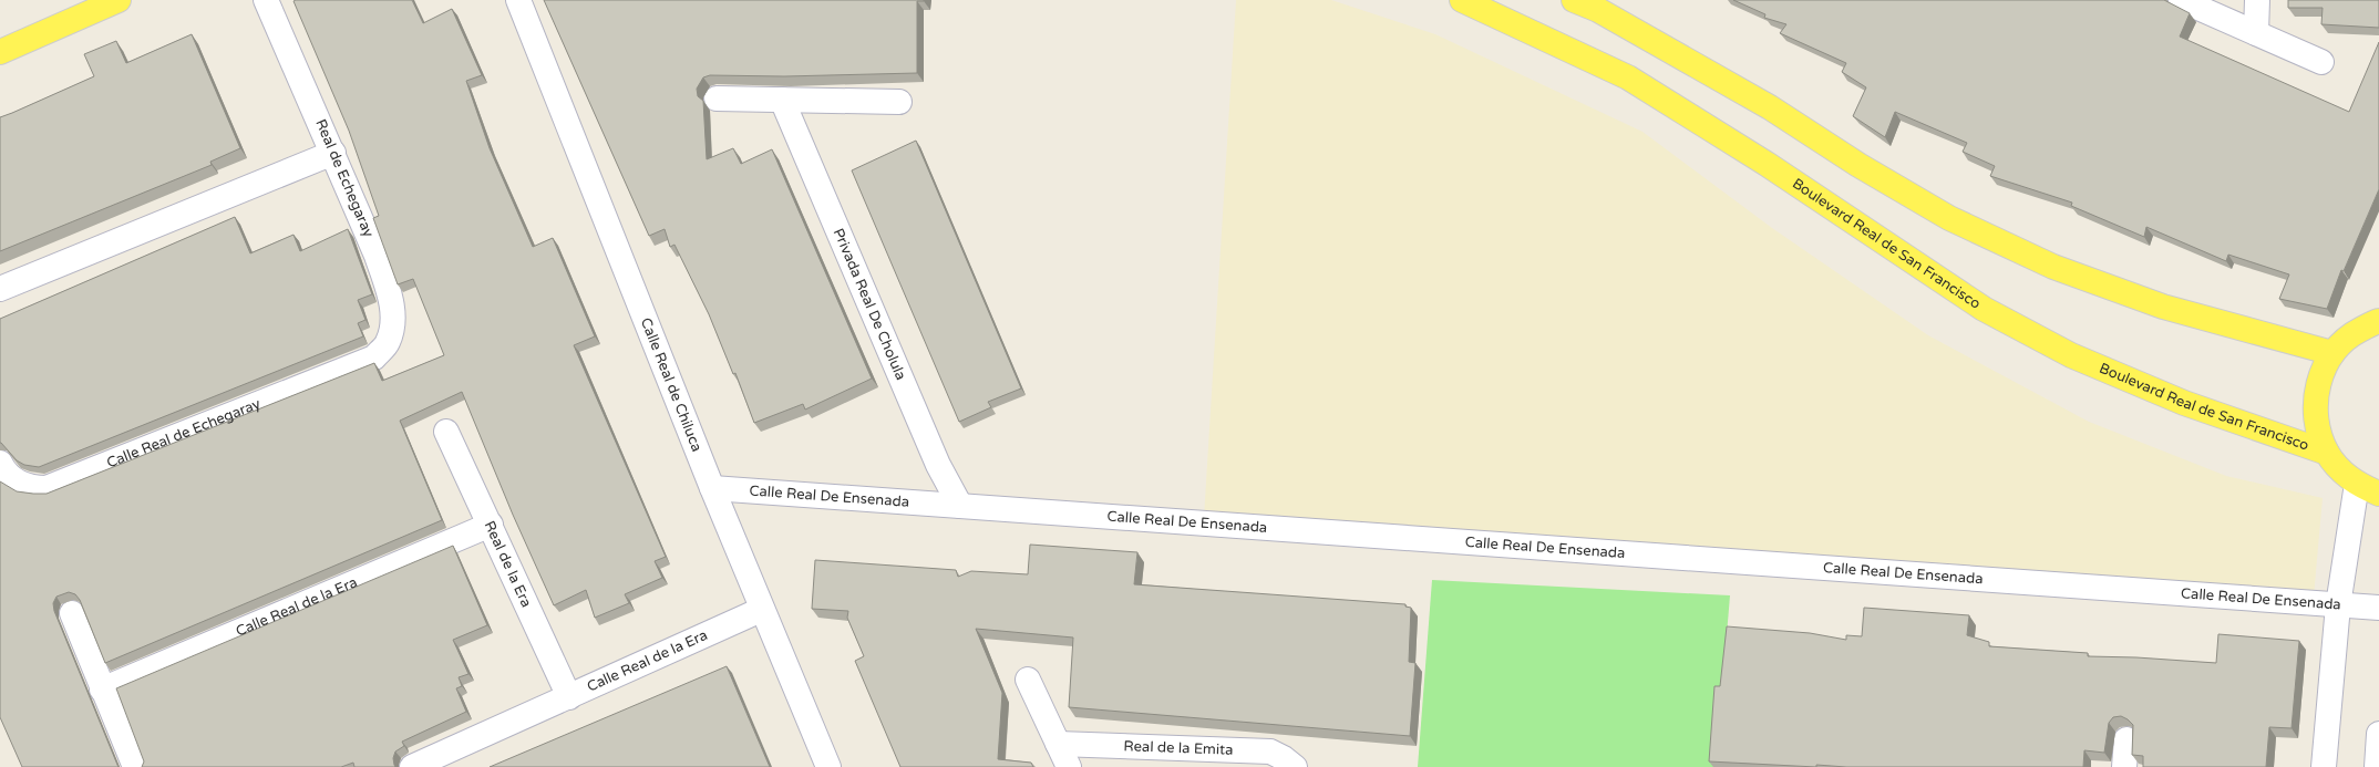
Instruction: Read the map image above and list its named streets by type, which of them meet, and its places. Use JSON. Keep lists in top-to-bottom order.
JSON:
{
  "streets": {
    "main road": ["Boulevard Real de San Francisco"],
    "street": [
      "Real de Echegaray",
      "Privada Real De Cholula",
      "Calle Real de Chiluca",
      "Calle Real de Echegaray",
      "Calle Real De Ensenada",
      "Real de la Era",
      "Calle Real de la Era",
      "Real de la Emita"
    ]
  },
  "crossings": [
    ["Real de Echegaray", "Calle Real de Echegaray"],
    ["Privada Real De Cholula", "Calle Real De Ensenada"],
    ["Calle Real de Chiluca", "Calle Real De Ensenada"],
    ["Calle Real de Chiluca", "Calle Real de la Era"],
    ["Real de la Era", "Calle Real de la Era"]
  ]
}
